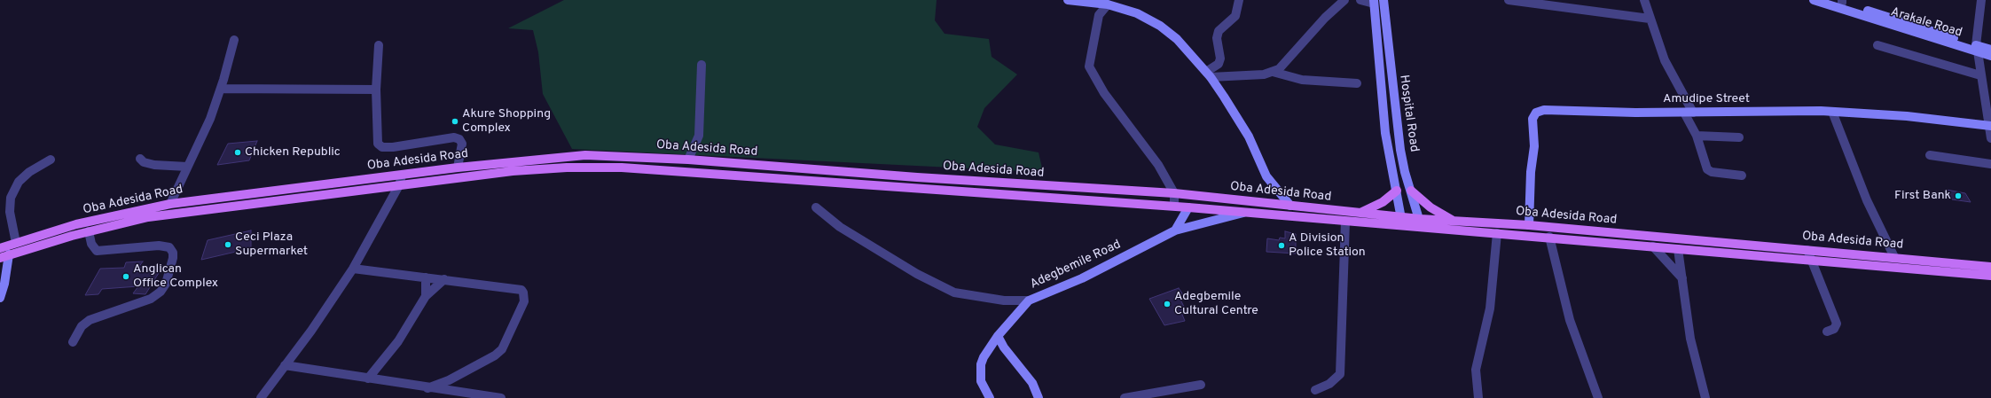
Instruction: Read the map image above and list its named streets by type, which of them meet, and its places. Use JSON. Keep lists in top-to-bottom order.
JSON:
{
  "streets": {
    "main road": ["Oba Adesida Road"],
    "street": [
      "Arakale Road",
      "Amudipe Street",
      "Hospital Road",
      "Adegbemile Road"
    ]
  },
  "crossings": [
    ["Amudipe Street", "Oba Adesida Road"],
    ["Hospital Road", "Oba Adesida Road"],
    ["Oba Adesida Road", "Adegbemile Road"]
  ],
  "places": [
    "Akure Shopping Complex",
    "Chicken Republic",
    "First Bank",
    "Ceci Plaza Supermarket",
    "A Division Police Station",
    "Anglican Office Complex",
    "Adegbemile Cultural Centre"
  ]
}
